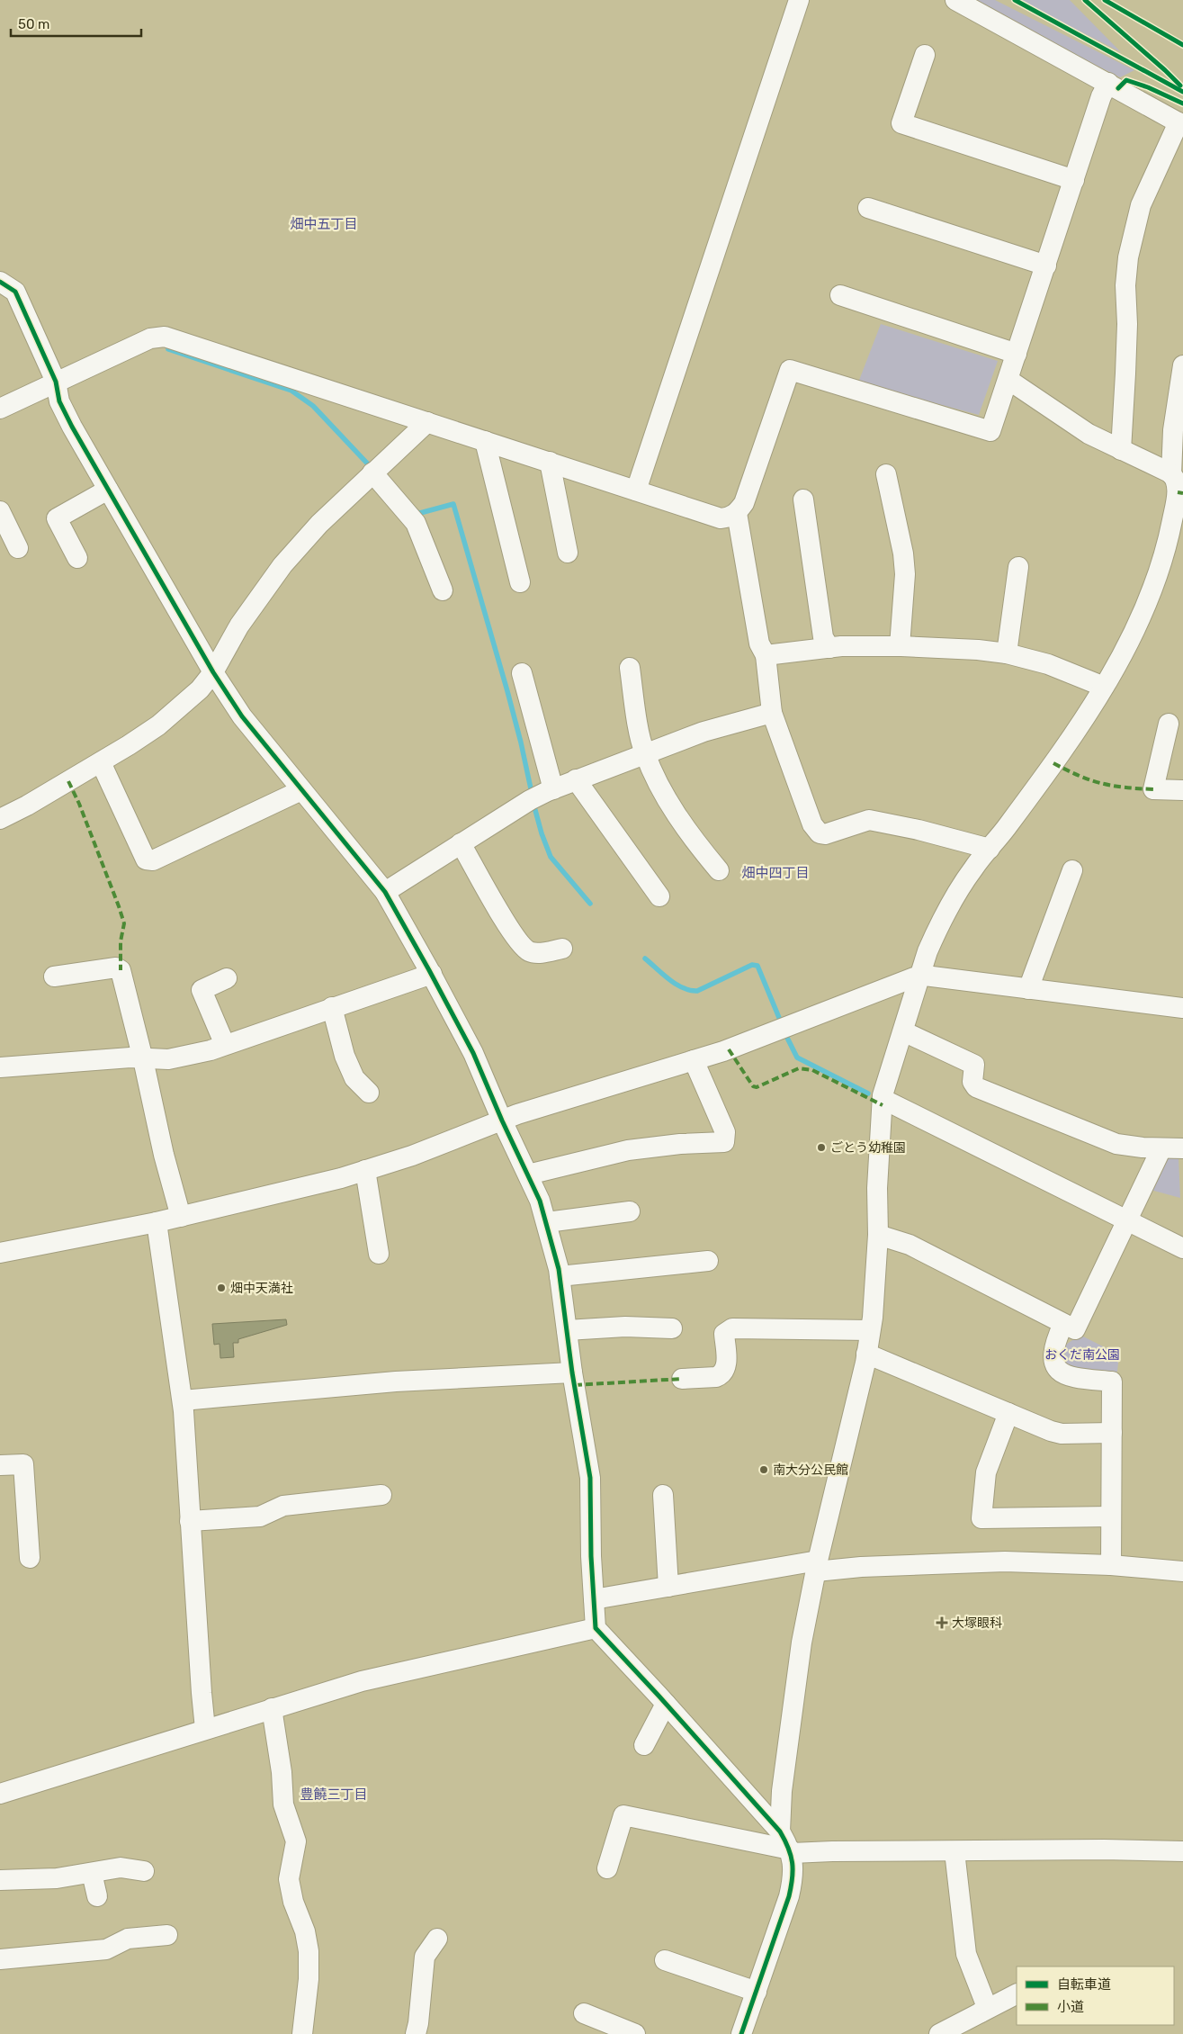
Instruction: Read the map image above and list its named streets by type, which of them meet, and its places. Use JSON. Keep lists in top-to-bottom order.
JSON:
{
  "districts": ["畑中五丁目", "畑中四丁目", "豊饒三丁目"],
  "parks": ["おくだ南公園"],
  "places": {
    "other": ["ごとう幼稚園", "畑中天満社", "南大分公民館"],
    "health": ["大塚眼科"]
  },
  "legend": ["自転車道", "小道"],
  "scale_bar": "50 m"
}
